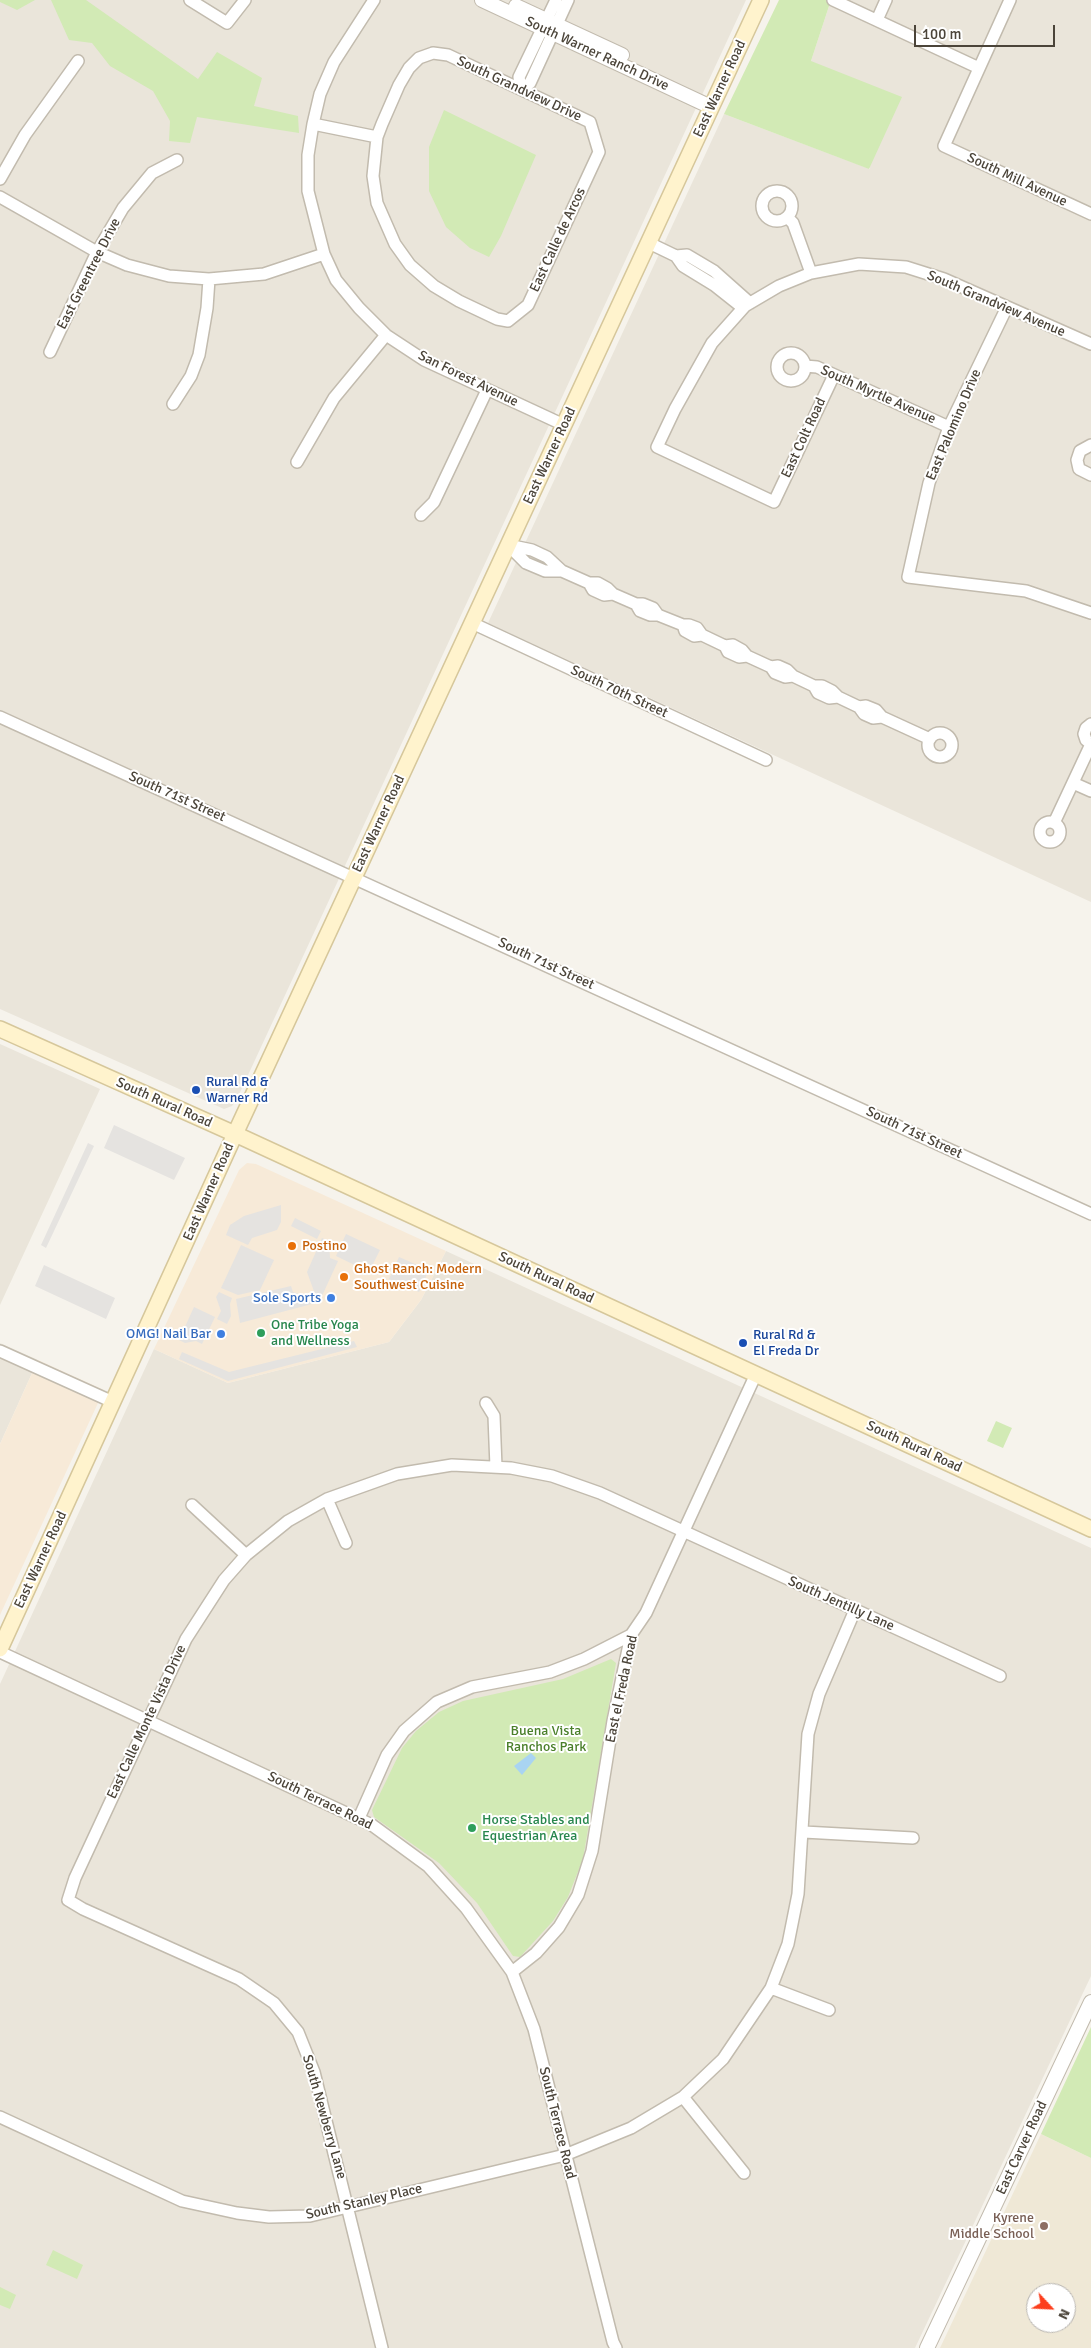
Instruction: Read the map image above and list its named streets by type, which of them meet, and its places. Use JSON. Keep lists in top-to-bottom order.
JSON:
{
  "streets": {
    "main road": ["East Warner Road", "South Rural Road"],
    "street": [
      "South Warner Ranch Drive",
      "South Grandview Drive",
      "South Mill Avenue",
      "East Calle de Arcos",
      "East Greentree Drive",
      "South Grandview Avenue",
      "San Forest Avenue",
      "South Myrtle Avenue",
      "East Palomino Drive",
      "East Colt Road",
      "South 70th Street",
      "South 71st Street",
      "South Jentilly Lane",
      "East el Freda Road",
      "East Calle Monte Vista Drive",
      "South Terrace Road",
      "South Newberry Lane",
      "East Carver Road",
      "South Stanley Place"
    ]
  },
  "crossings": [
    ["South Warner Ranch Drive", "East Warner Road"],
    ["South Grandview Drive", "East Calle de Arcos"],
    ["East Warner Road", "San Forest Avenue"],
    ["East Warner Road", "South 70th Street"],
    ["East Warner Road", "South 71st Street"],
    ["East Warner Road", "South Rural Road"],
    ["East Warner Road", "South Terrace Road"],
    ["South Grandview Avenue", "East Palomino Drive"],
    ["South Grandview Avenue", "East Colt Road"],
    ["South Myrtle Avenue", "East Palomino Drive"],
    ["South Myrtle Avenue", "East Colt Road"],
    ["South Rural Road", "East el Freda Road"],
    ["South Jentilly Lane", "East el Freda Road"],
    ["South Jentilly Lane", "East Calle Monte Vista Drive"],
    ["South Jentilly Lane", "South Stanley Place"],
    ["East el Freda Road", "East Calle Monte Vista Drive"],
    ["East el Freda Road", "South Terrace Road"],
    ["East Calle Monte Vista Drive", "South Terrace Road"],
    ["East Calle Monte Vista Drive", "South Newberry Lane"],
    ["South Terrace Road", "South Stanley Place"],
    ["South Newberry Lane", "South Stanley Place"]
  ],
  "parks": ["Buena Vista Ranchos Park"],
  "places": [
    "Rural Rd & Warner Rd",
    "Postino",
    "Ghost Ranch: Modern Southwest Cuisine",
    "Sole Sports",
    "One Tribe Yoga and Wellness",
    "OMG! Nail Bar",
    "Rural Rd & El Freda Dr",
    "Horse Stables and Equestrian Area",
    "Kyrene Middle School"
  ],
  "scale_bar": "100 m",
  "north": "bottom right"
}
